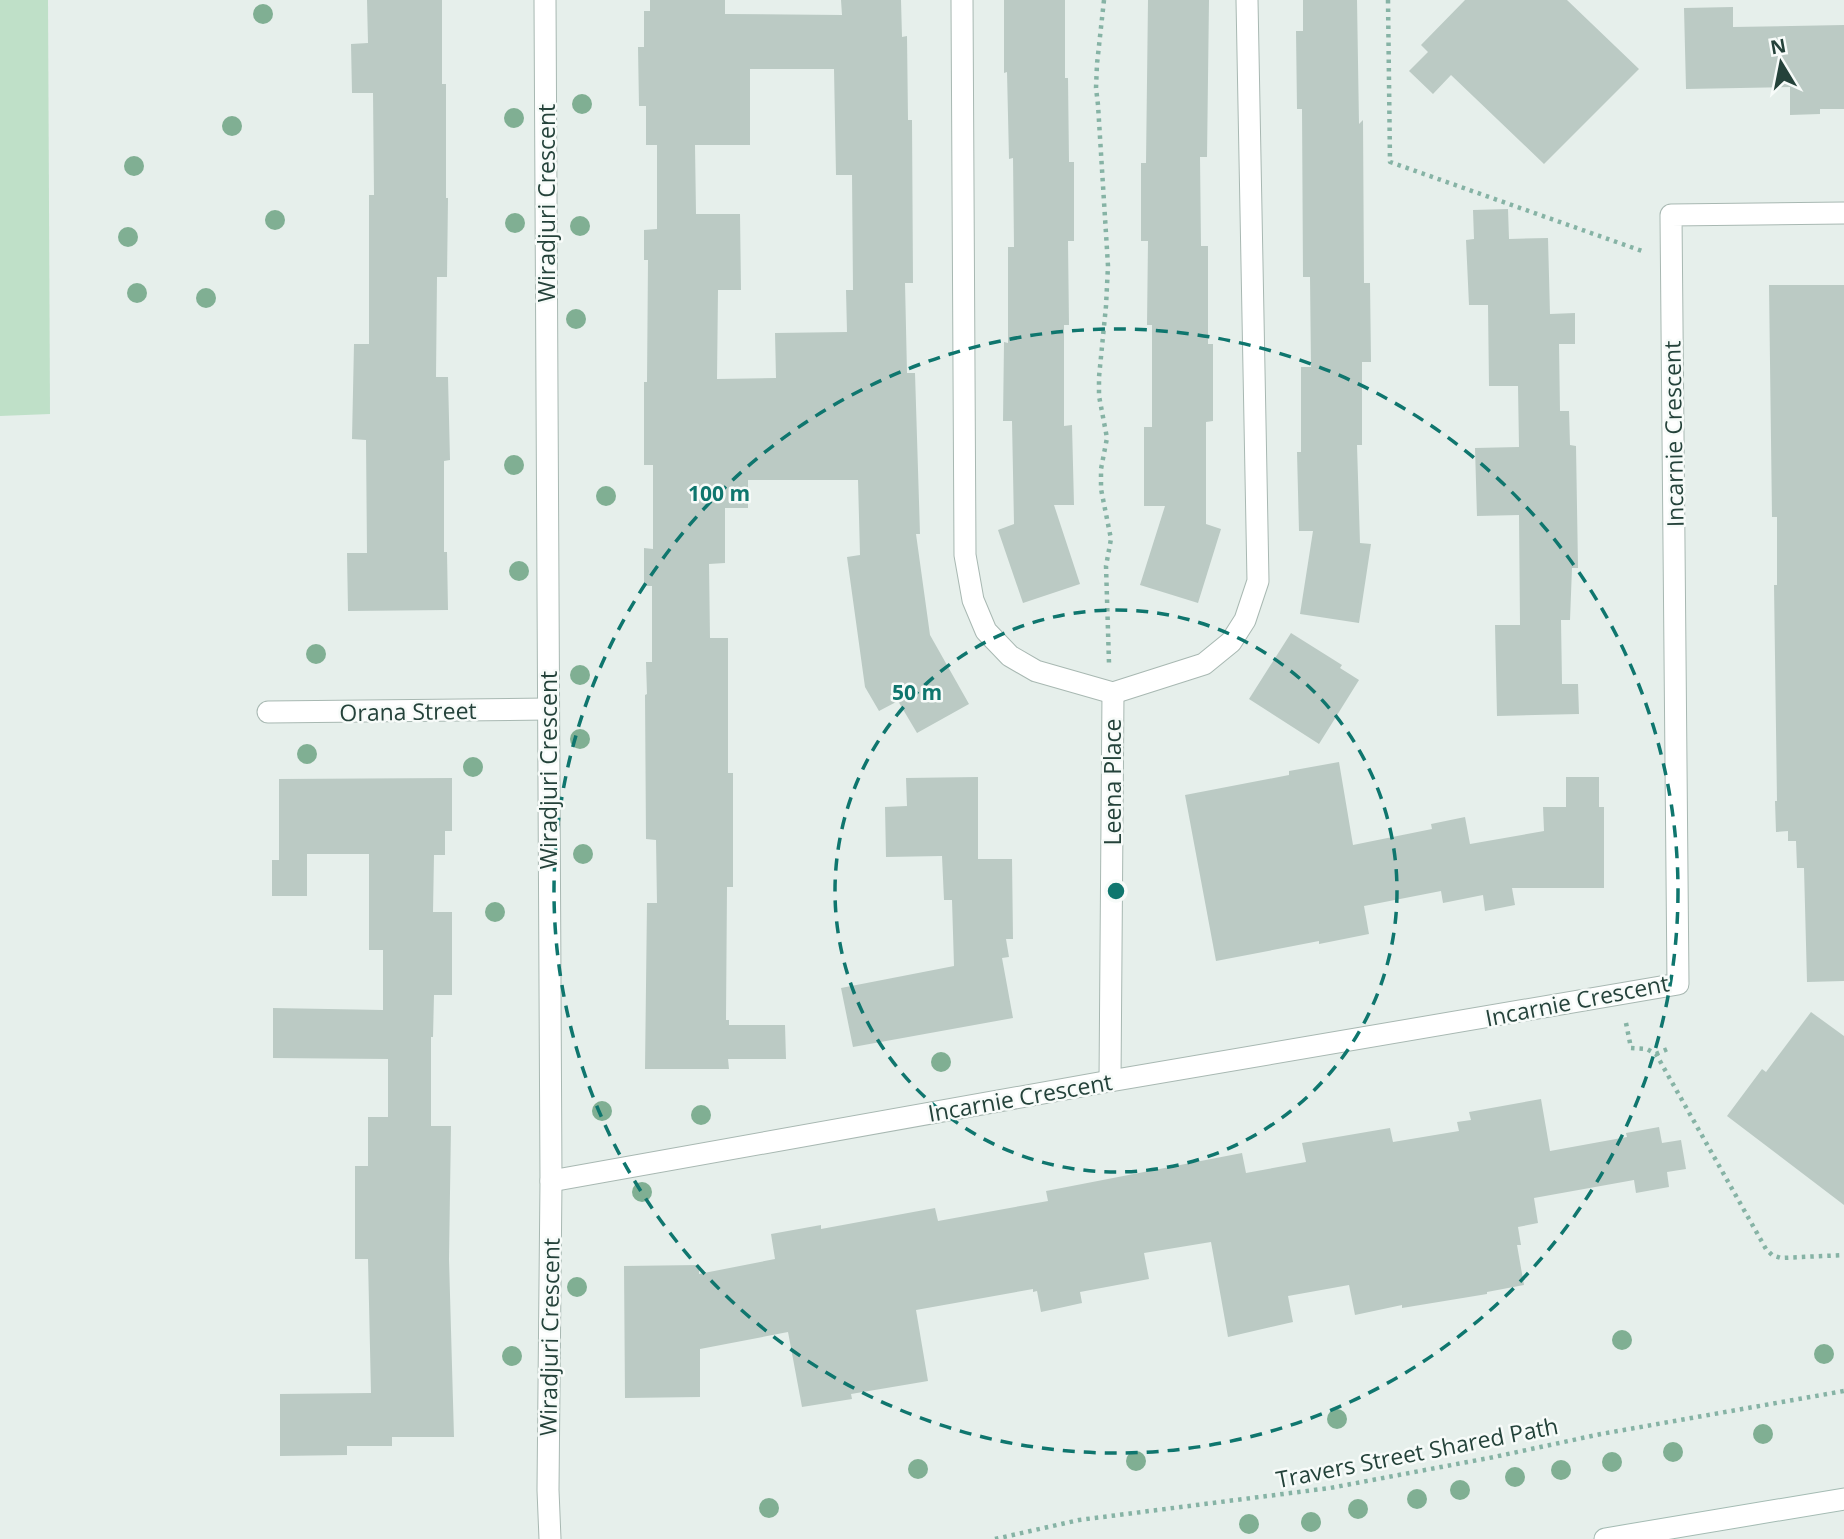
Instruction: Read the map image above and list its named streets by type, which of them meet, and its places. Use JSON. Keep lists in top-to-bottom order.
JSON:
{
  "streets": {
    "street": [
      "Wiradjuri Crescent",
      "Incarnie Crescent",
      "Orana Street",
      "Leena Place"
    ],
    "path": ["Travers Street Shared Path"]
  },
  "crossings": [
    ["Wiradjuri Crescent", "Incarnie Crescent"],
    ["Wiradjuri Crescent", "Orana Street"],
    ["Incarnie Crescent", "Leena Place"]
  ],
  "north": "top",
  "rings": ["100 m", "50 m"]
}
